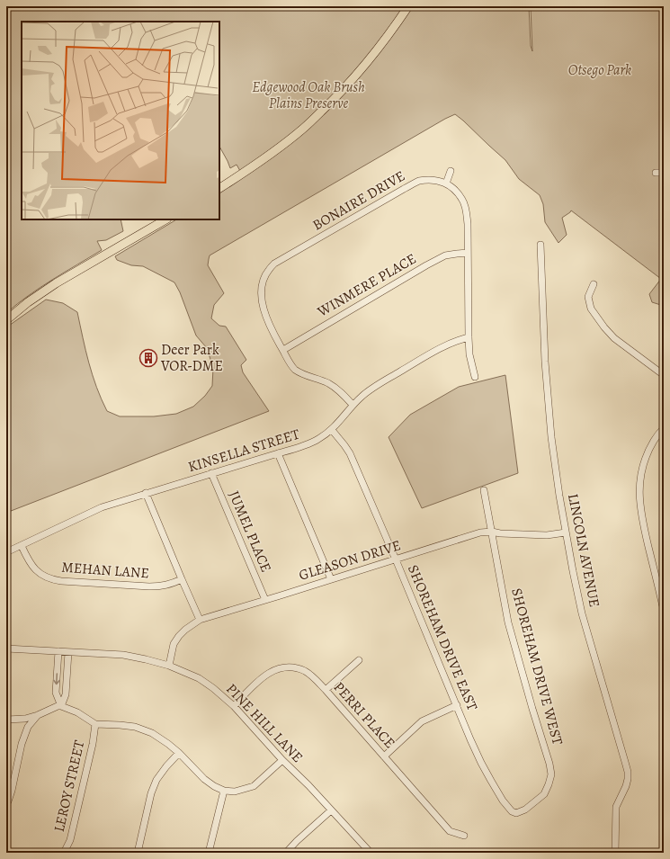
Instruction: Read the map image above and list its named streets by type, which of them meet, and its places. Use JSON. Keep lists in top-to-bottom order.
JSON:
{
  "streets": {
    "street": [
      "BONAIRE DRIVE",
      "WINMERE PLACE",
      "KINSELLA STREET",
      "JUMEL PLACE",
      "LINCOLN AVENUE",
      "GLEASON DRIVE",
      "MEHAN LANE",
      "SHOREHAM DRIVE EAST",
      "SHOREHAM DRIVE WEST",
      "PERRI PLACE",
      "PINE HILL LANE",
      "LEROY STREET"
    ]
  },
  "crossings": [
    ["BONAIRE DRIVE", "WINMERE PLACE"],
    ["BONAIRE DRIVE", "KINSELLA STREET"],
    ["KINSELLA STREET", "JUMEL PLACE"],
    ["KINSELLA STREET", "MEHAN LANE"],
    ["KINSELLA STREET", "SHOREHAM DRIVE EAST"],
    ["JUMEL PLACE", "GLEASON DRIVE"],
    ["LINCOLN AVENUE", "GLEASON DRIVE"],
    ["GLEASON DRIVE", "SHOREHAM DRIVE EAST"],
    ["GLEASON DRIVE", "SHOREHAM DRIVE WEST"],
    ["GLEASON DRIVE", "PINE HILL LANE"],
    ["SHOREHAM DRIVE EAST", "SHOREHAM DRIVE WEST"],
    ["PERRI PLACE", "PINE HILL LANE"]
  ],
  "parks": ["Otsego Park", "Edgewood Oak Brush Plains Preserve"],
  "places": {
    "building": ["Deer Park VOR-DME"]
  }
}
